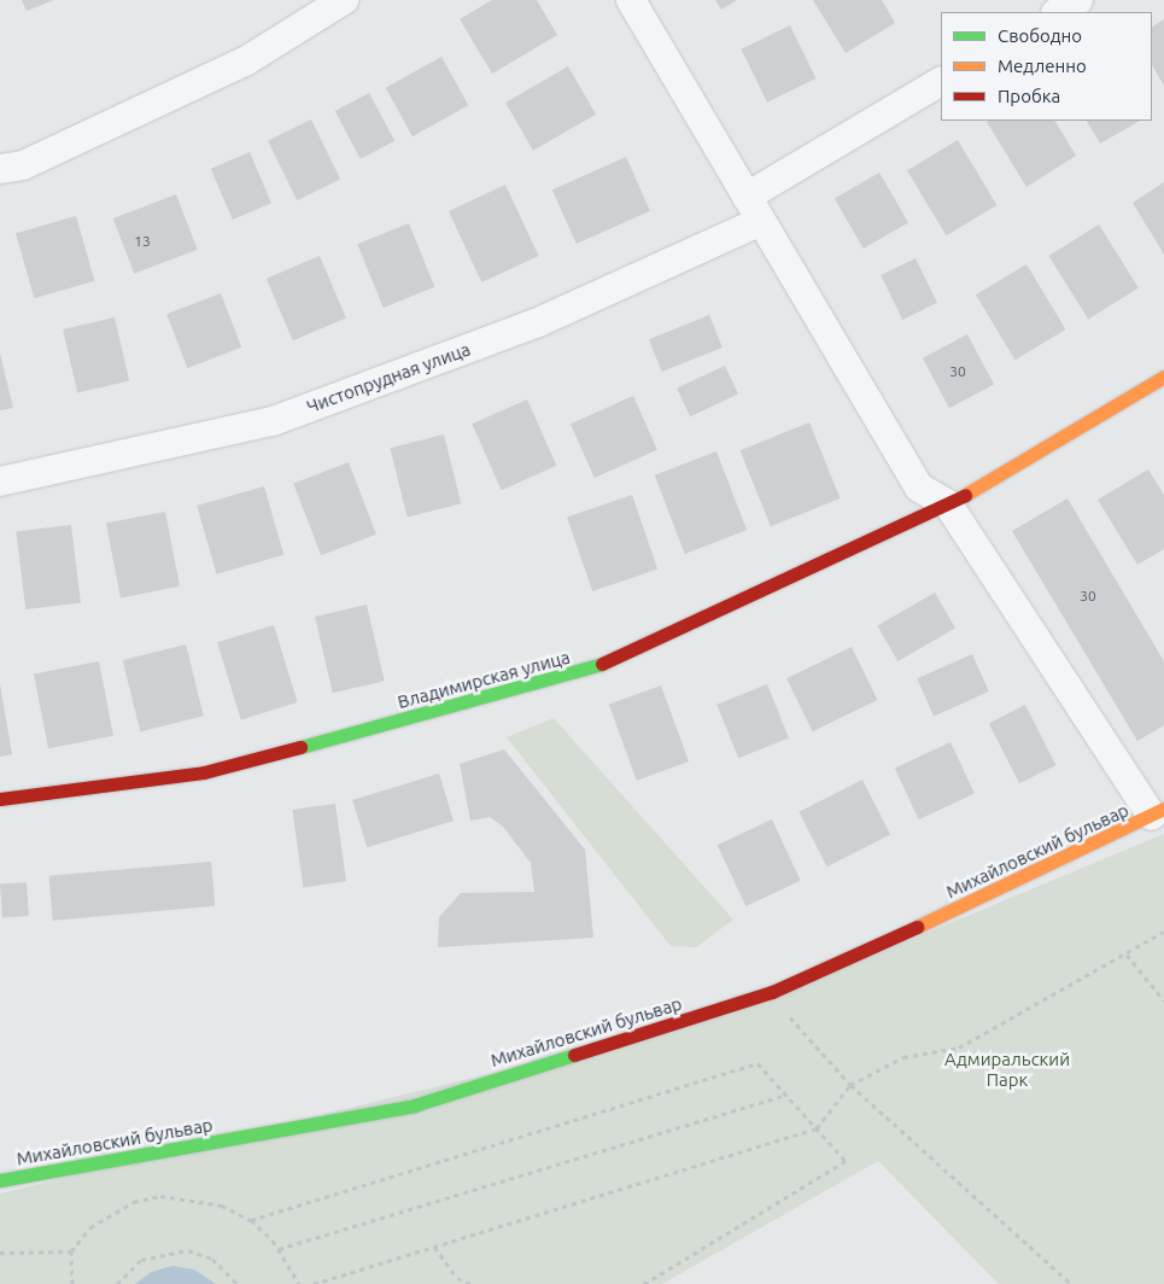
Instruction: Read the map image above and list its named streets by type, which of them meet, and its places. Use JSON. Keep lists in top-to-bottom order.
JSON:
{
  "streets": {
    "street": ["Чистопрудная улица", "Владимирская улица", "Михайловский бульвар"]
  },
  "parks": ["Адмиральский Парк"],
  "house_numbers": ["13", "30", "30"],
  "legend": ["Свободно", "Медленно", "Пробка"]
}
